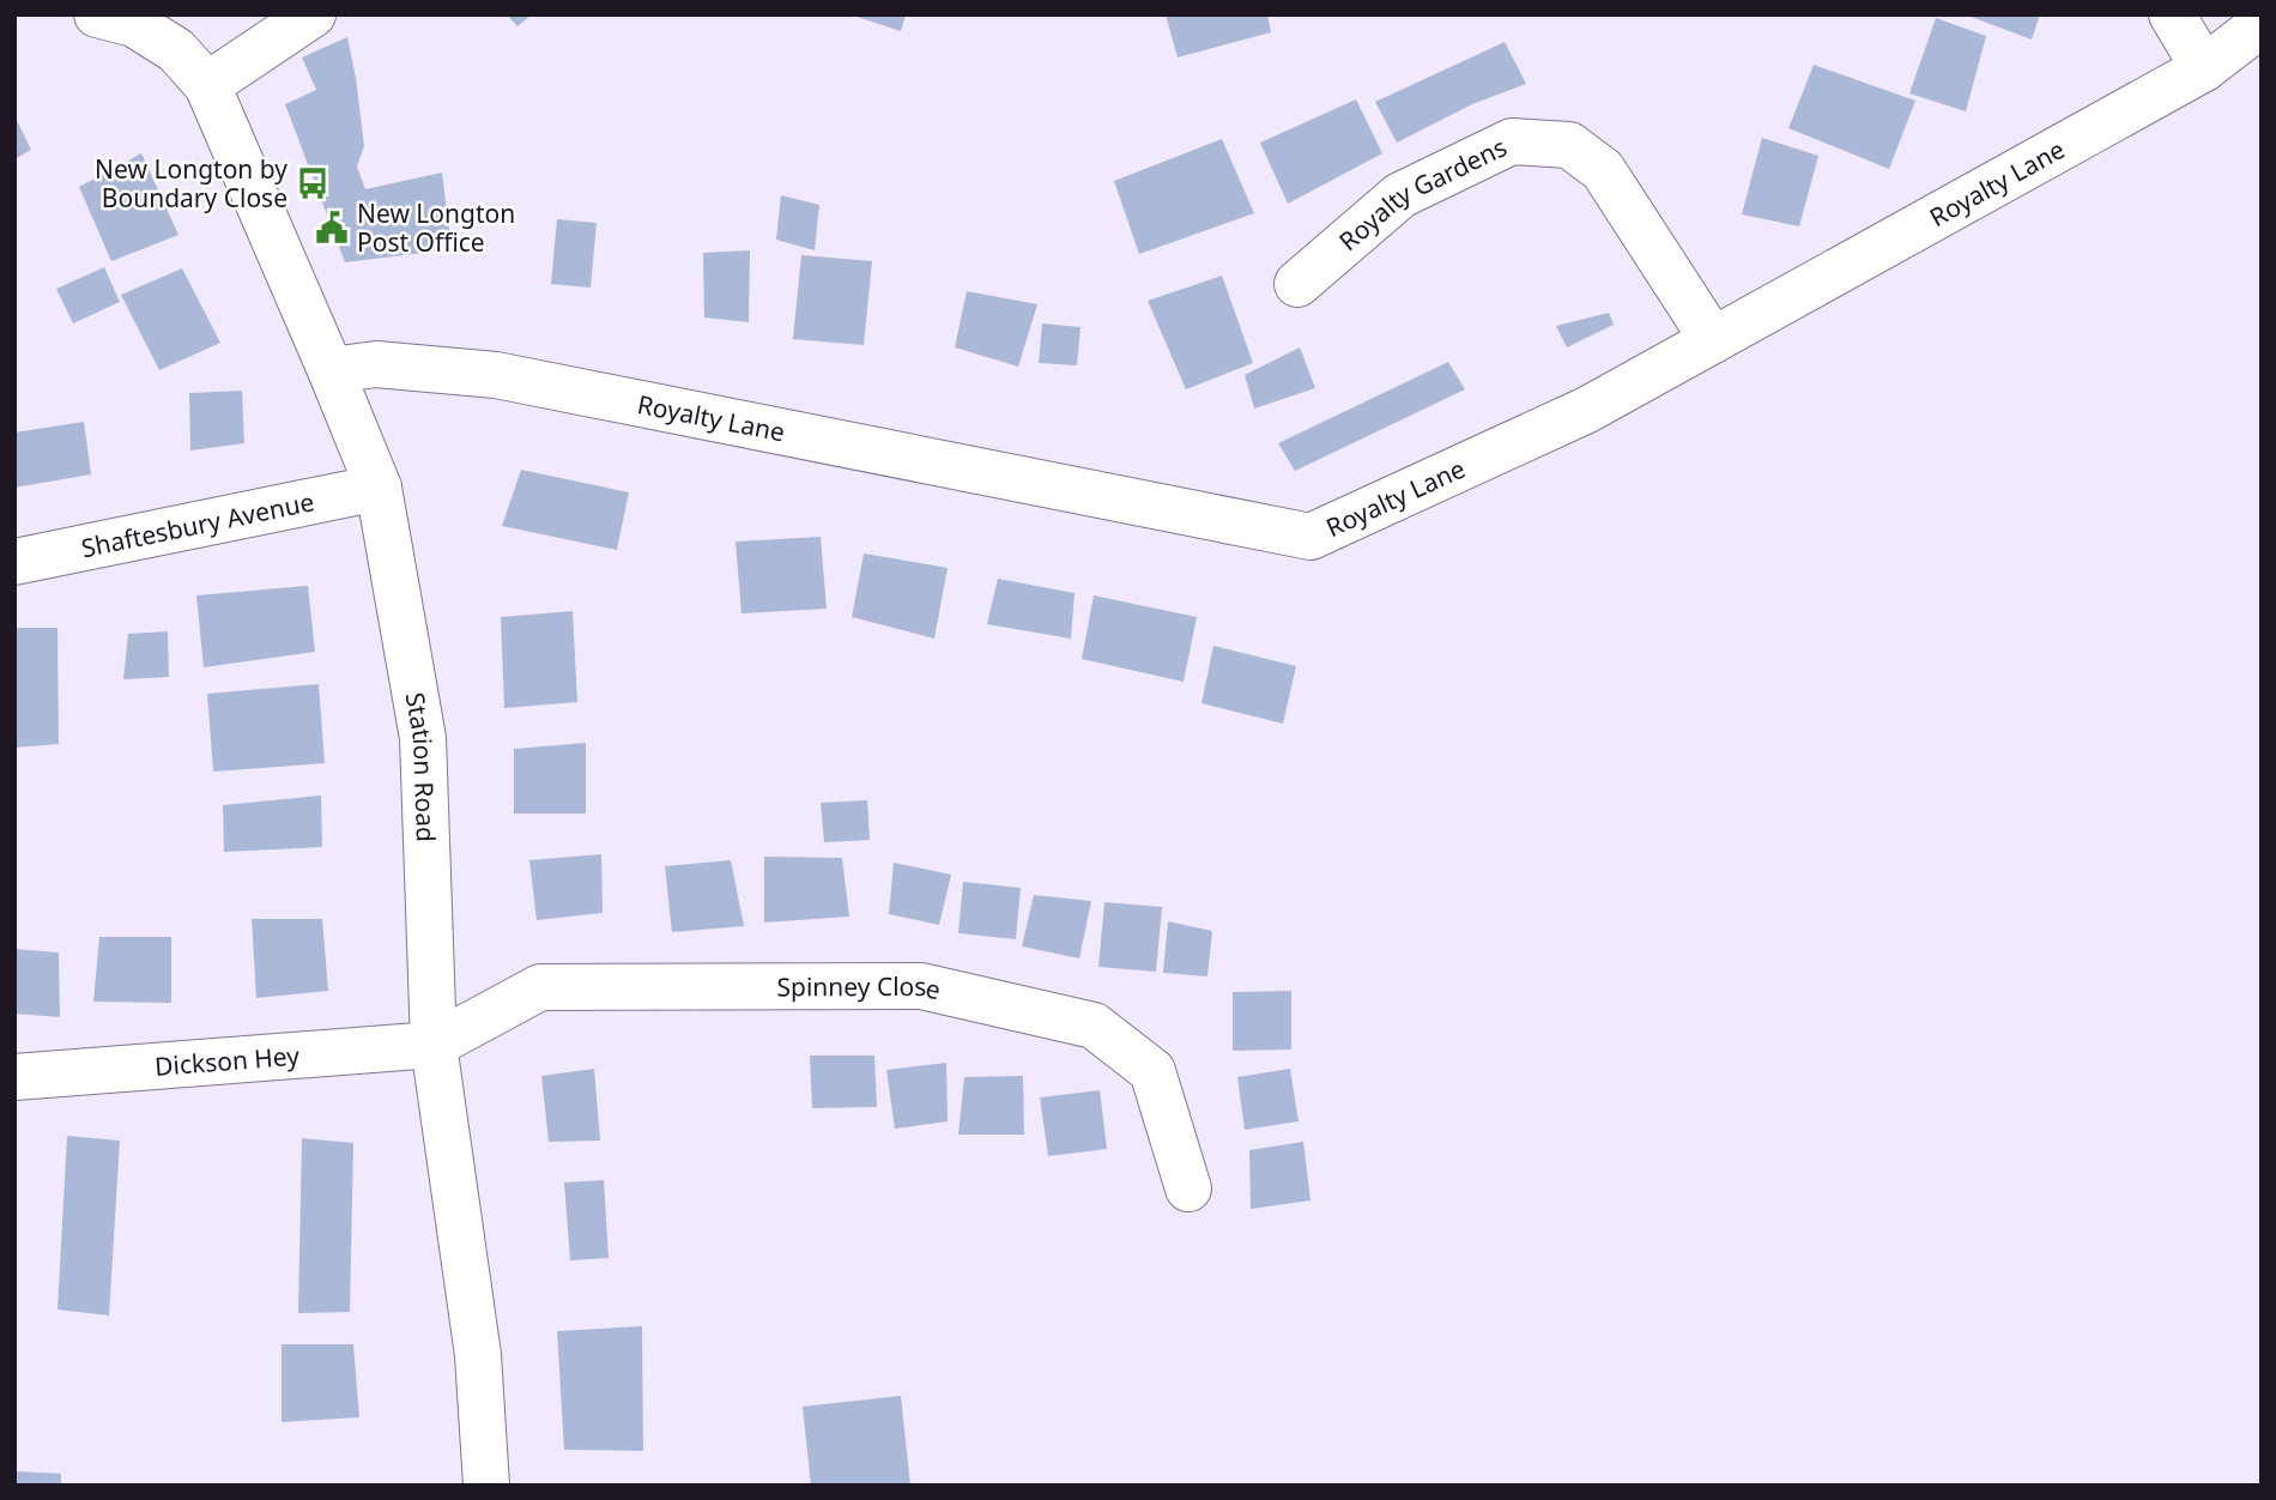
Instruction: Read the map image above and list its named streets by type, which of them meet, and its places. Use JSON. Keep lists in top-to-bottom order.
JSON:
{
  "streets": {
    "street": [
      "Royalty Lane",
      "Royalty Gardens",
      "Shaftesbury Avenue",
      "Station Road",
      "Spinney Close",
      "Dickson Hey"
    ]
  },
  "crossings": [
    ["Royalty Lane", "Royalty Gardens"],
    ["Royalty Lane", "Station Road"],
    ["Shaftesbury Avenue", "Station Road"],
    ["Station Road", "Spinney Close"],
    ["Station Road", "Dickson Hey"],
    ["Spinney Close", "Dickson Hey"]
  ],
  "places": {
    "bus stop": ["New Longton by Boundary Close"],
    "public building": ["New Longton Post Office"]
  }
}
